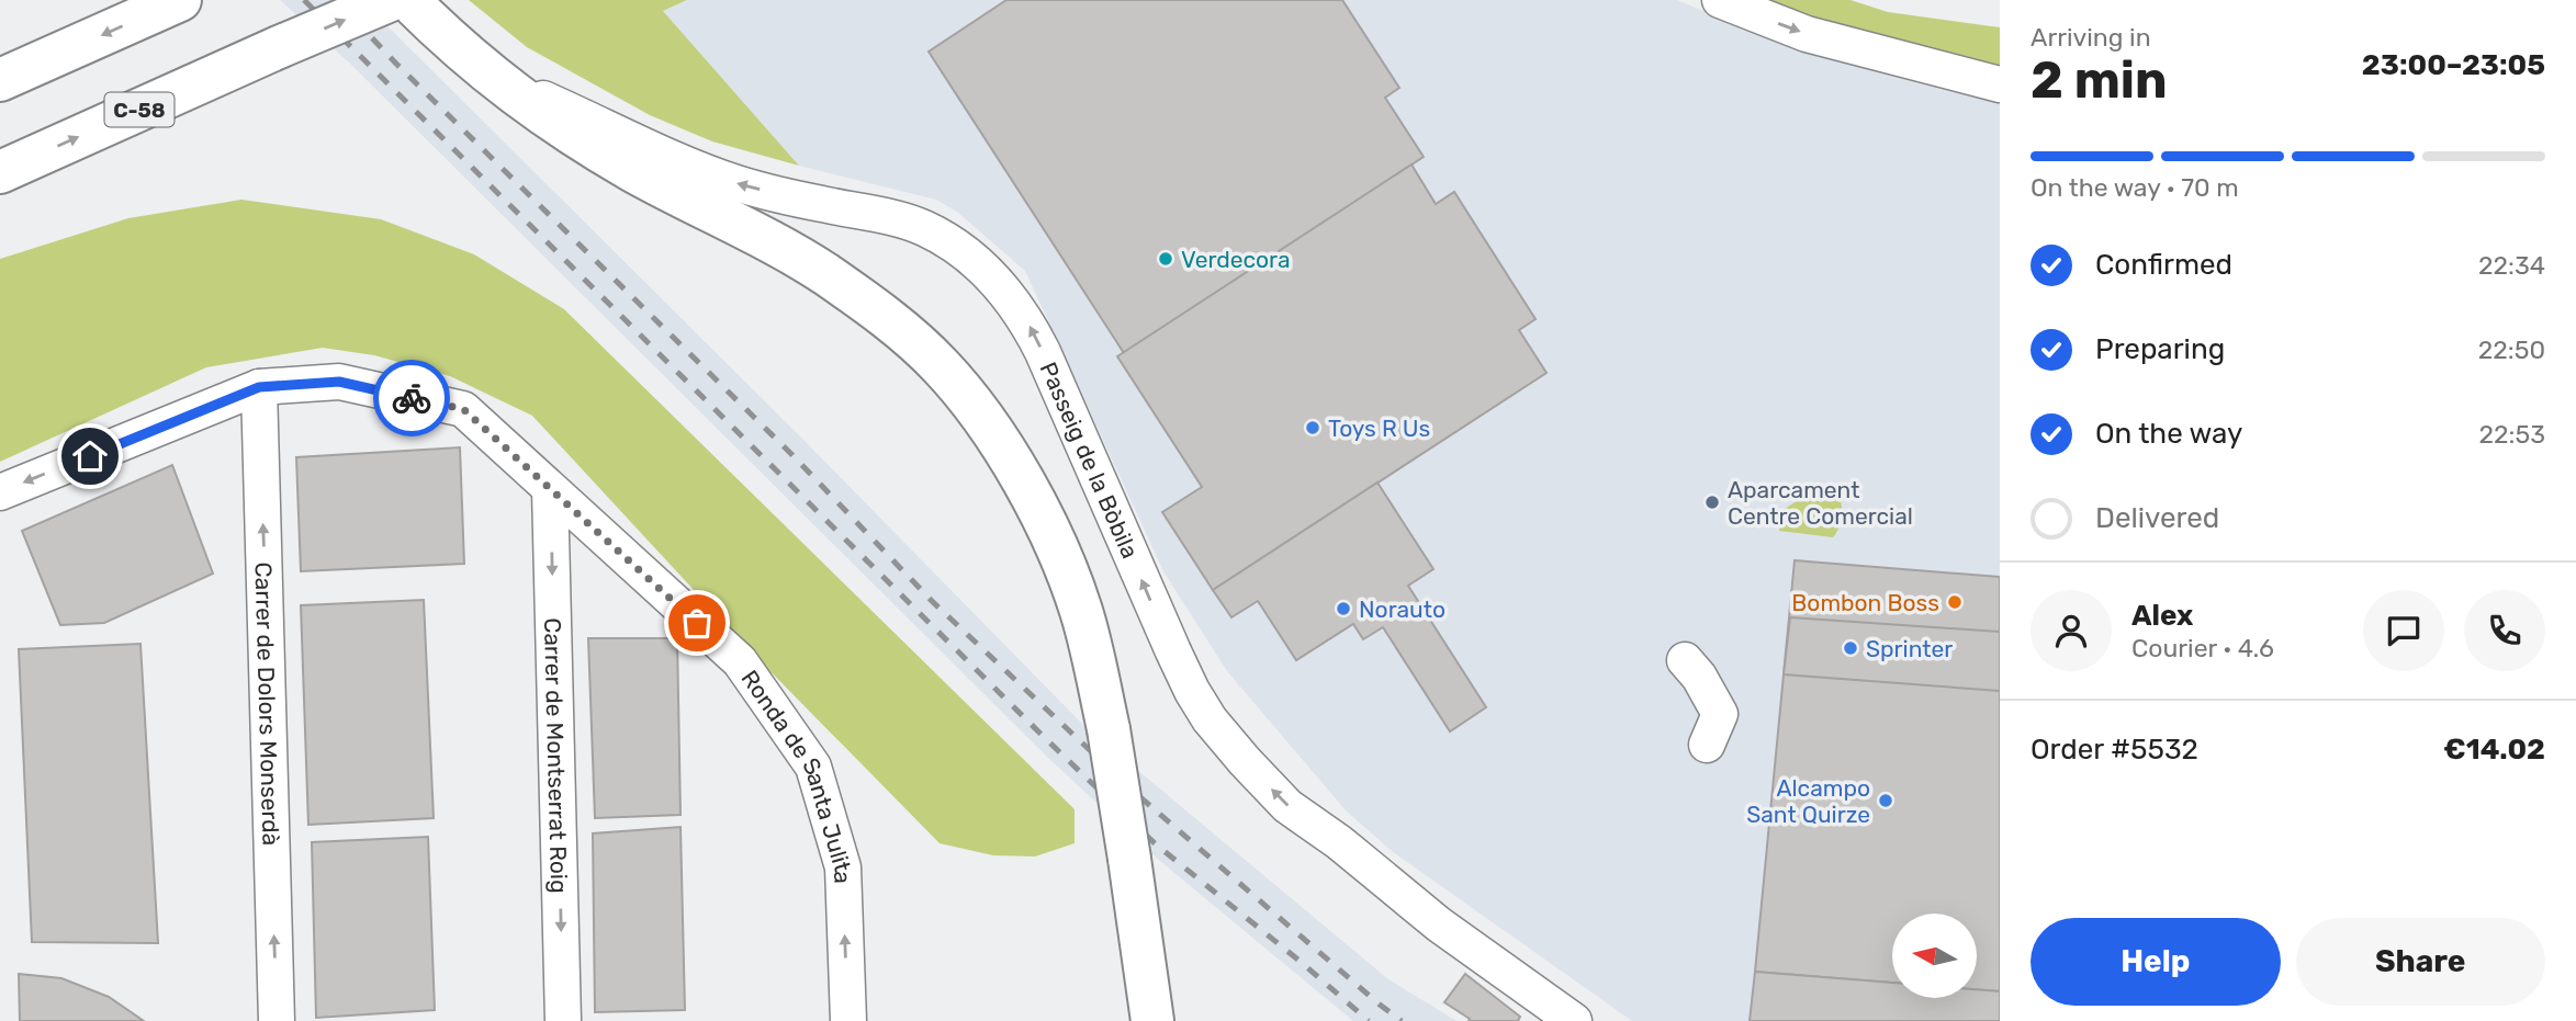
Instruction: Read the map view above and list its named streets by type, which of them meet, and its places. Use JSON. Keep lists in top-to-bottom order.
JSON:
{
  "streets": {
    "main road": ["C-58"],
    "street": [
      "Passeig de la Bòbila",
      "Carrer de Dolors Monserdà",
      "Carrer de Montserrat Roig",
      "Ronda de Santa Julita"
    ]
  },
  "crossings": [
    ["Carrer de Dolors Monserdà", "Ronda de Santa Julita"],
    ["Carrer de Montserrat Roig", "Ronda de Santa Julita"]
  ],
  "one_way": ["Passeig de la Bòbila", "Carrer de Dolors Monserdà", "Carrer de Montserrat Roig"],
  "places": [
    "Verdecora",
    "Toys R Us",
    "Aparcament Centre Comercial",
    "Bombon Boss",
    "Norauto",
    "Sprinter",
    "Alcampo Sant Quirze"
  ],
  "north": "left",
  "page": {
    "heading": ["2 min", "Arriving in", "23:00–23:05"],
    "panel": [
      "Alex",
      "Courier · 4.6",
      "Order #5532",
      "€14.02"
    ],
    "bar": "On the way · 70 m",
    "list": [
      ["Confirmed", "22:34"],
      ["Preparing", "22:50"],
      ["On the way", "22:53"],
      "Delivered"
    ],
    "buttons": ["Help", "Share"]
  }
}
